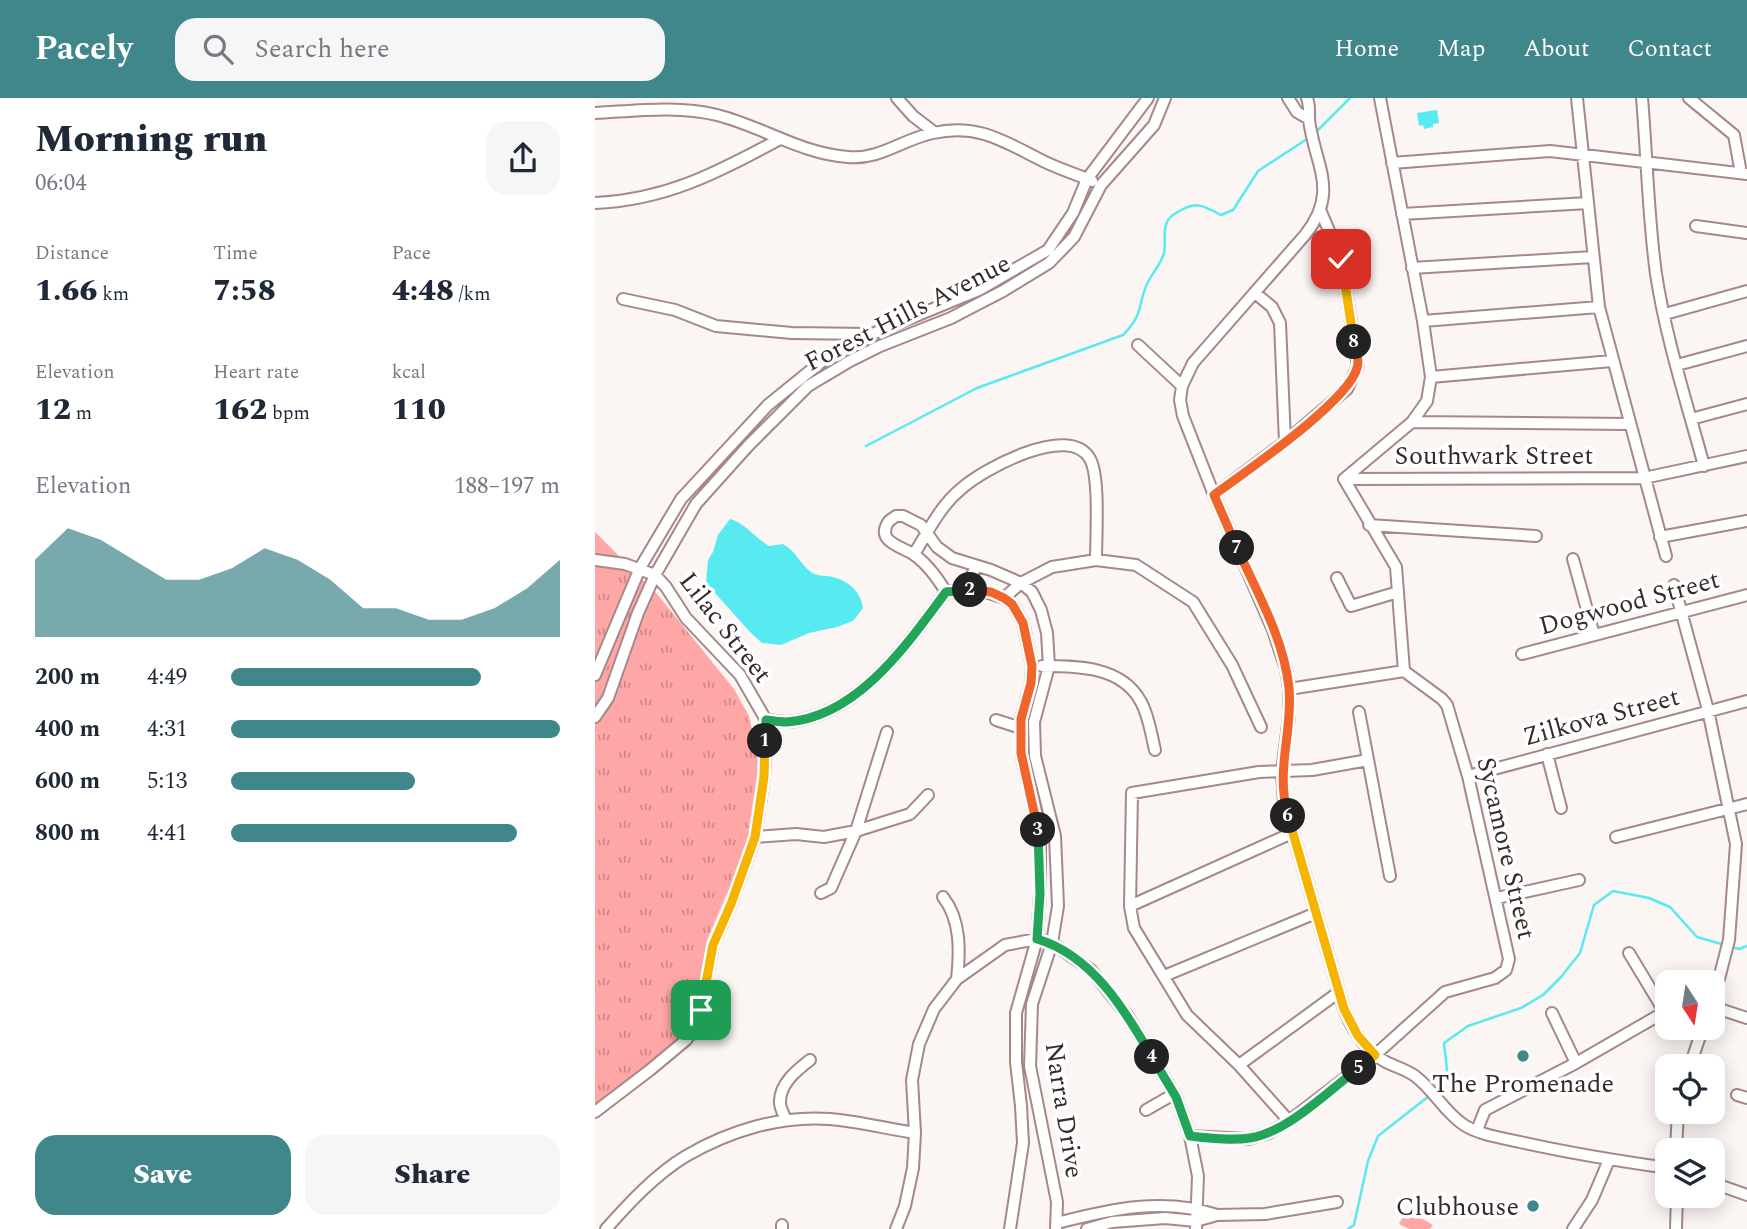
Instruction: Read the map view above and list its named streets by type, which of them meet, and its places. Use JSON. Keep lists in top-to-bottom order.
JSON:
{
  "streets": {
    "street": [
      "Forest Hills Avenue",
      "Southwark Street",
      "Dogwood Street",
      "Lilac Street",
      "Zilkova Street",
      "Sycamore Street",
      "Narra Drive"
    ]
  },
  "crossings": [
    ["Forest Hills Avenue", "Lilac Street"],
    ["Zilkova Street", "Sycamore Street"]
  ],
  "places": ["The Promenade", "Clubhouse"],
  "north": "bottom",
  "page": {
    "header": "Pacely",
    "search": "Search here",
    "nav": [
      "Home",
      "Map",
      "About",
      "Contact"
    ],
    "heading": ["Morning run", "06:04"],
    "stats": [
      ["Distance", "1.66 km"],
      ["Time", "7:58"],
      ["Pace", "4:48 /km"],
      ["Elevation", "12 m"],
      ["Heart rate", "162 bpm"],
      ["kcal", "110"]
    ],
    "pins": [
      "8",
      "7",
      "2",
      "1",
      "6",
      "3",
      "4",
      "5"
    ],
    "chart": ["Elevation", "188–197 m"],
    "list": [
      {
        "name": "200 m",
        "note": "4:49"
      },
      {
        "name": "400 m",
        "note": "4:31"
      },
      {
        "name": "600 m",
        "note": "5:13"
      },
      {
        "name": "800 m",
        "note": "4:41"
      }
    ],
    "buttons": ["Save", "Share"]
  }
}
